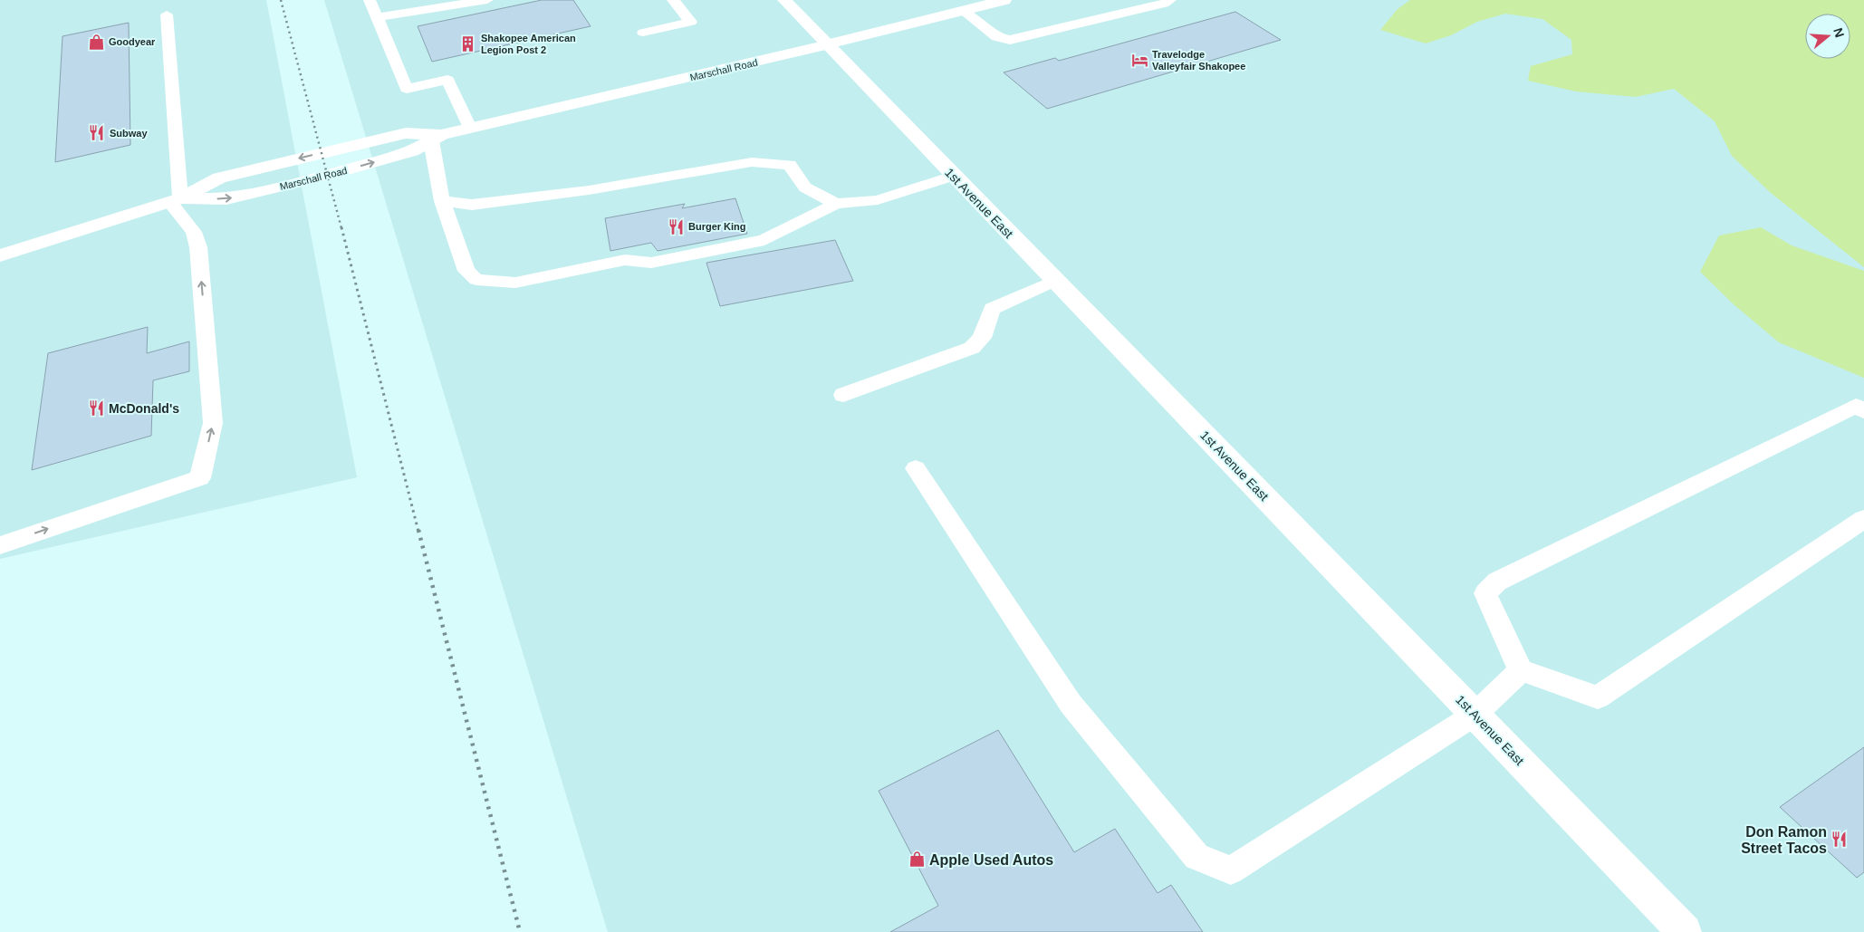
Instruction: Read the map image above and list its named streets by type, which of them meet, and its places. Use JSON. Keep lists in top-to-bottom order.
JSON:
{
  "streets": {
    "main road": ["Marschall Road", "1st Avenue East"]
  },
  "crossings": [
    ["Marschall Road", "1st Avenue East"]
  ],
  "places": {
    "shop": ["Goodyear", "Apple Used Autos"],
    "building": ["Shakopee American Legion Post 2"],
    "hotel": ["Travelodge Valleyfair Shakopee"],
    "restaurant": [
      "Subway",
      "Burger King",
      "McDonald's",
      "Don Ramon Street Tacos"
    ]
  },
  "north": "right"
}
